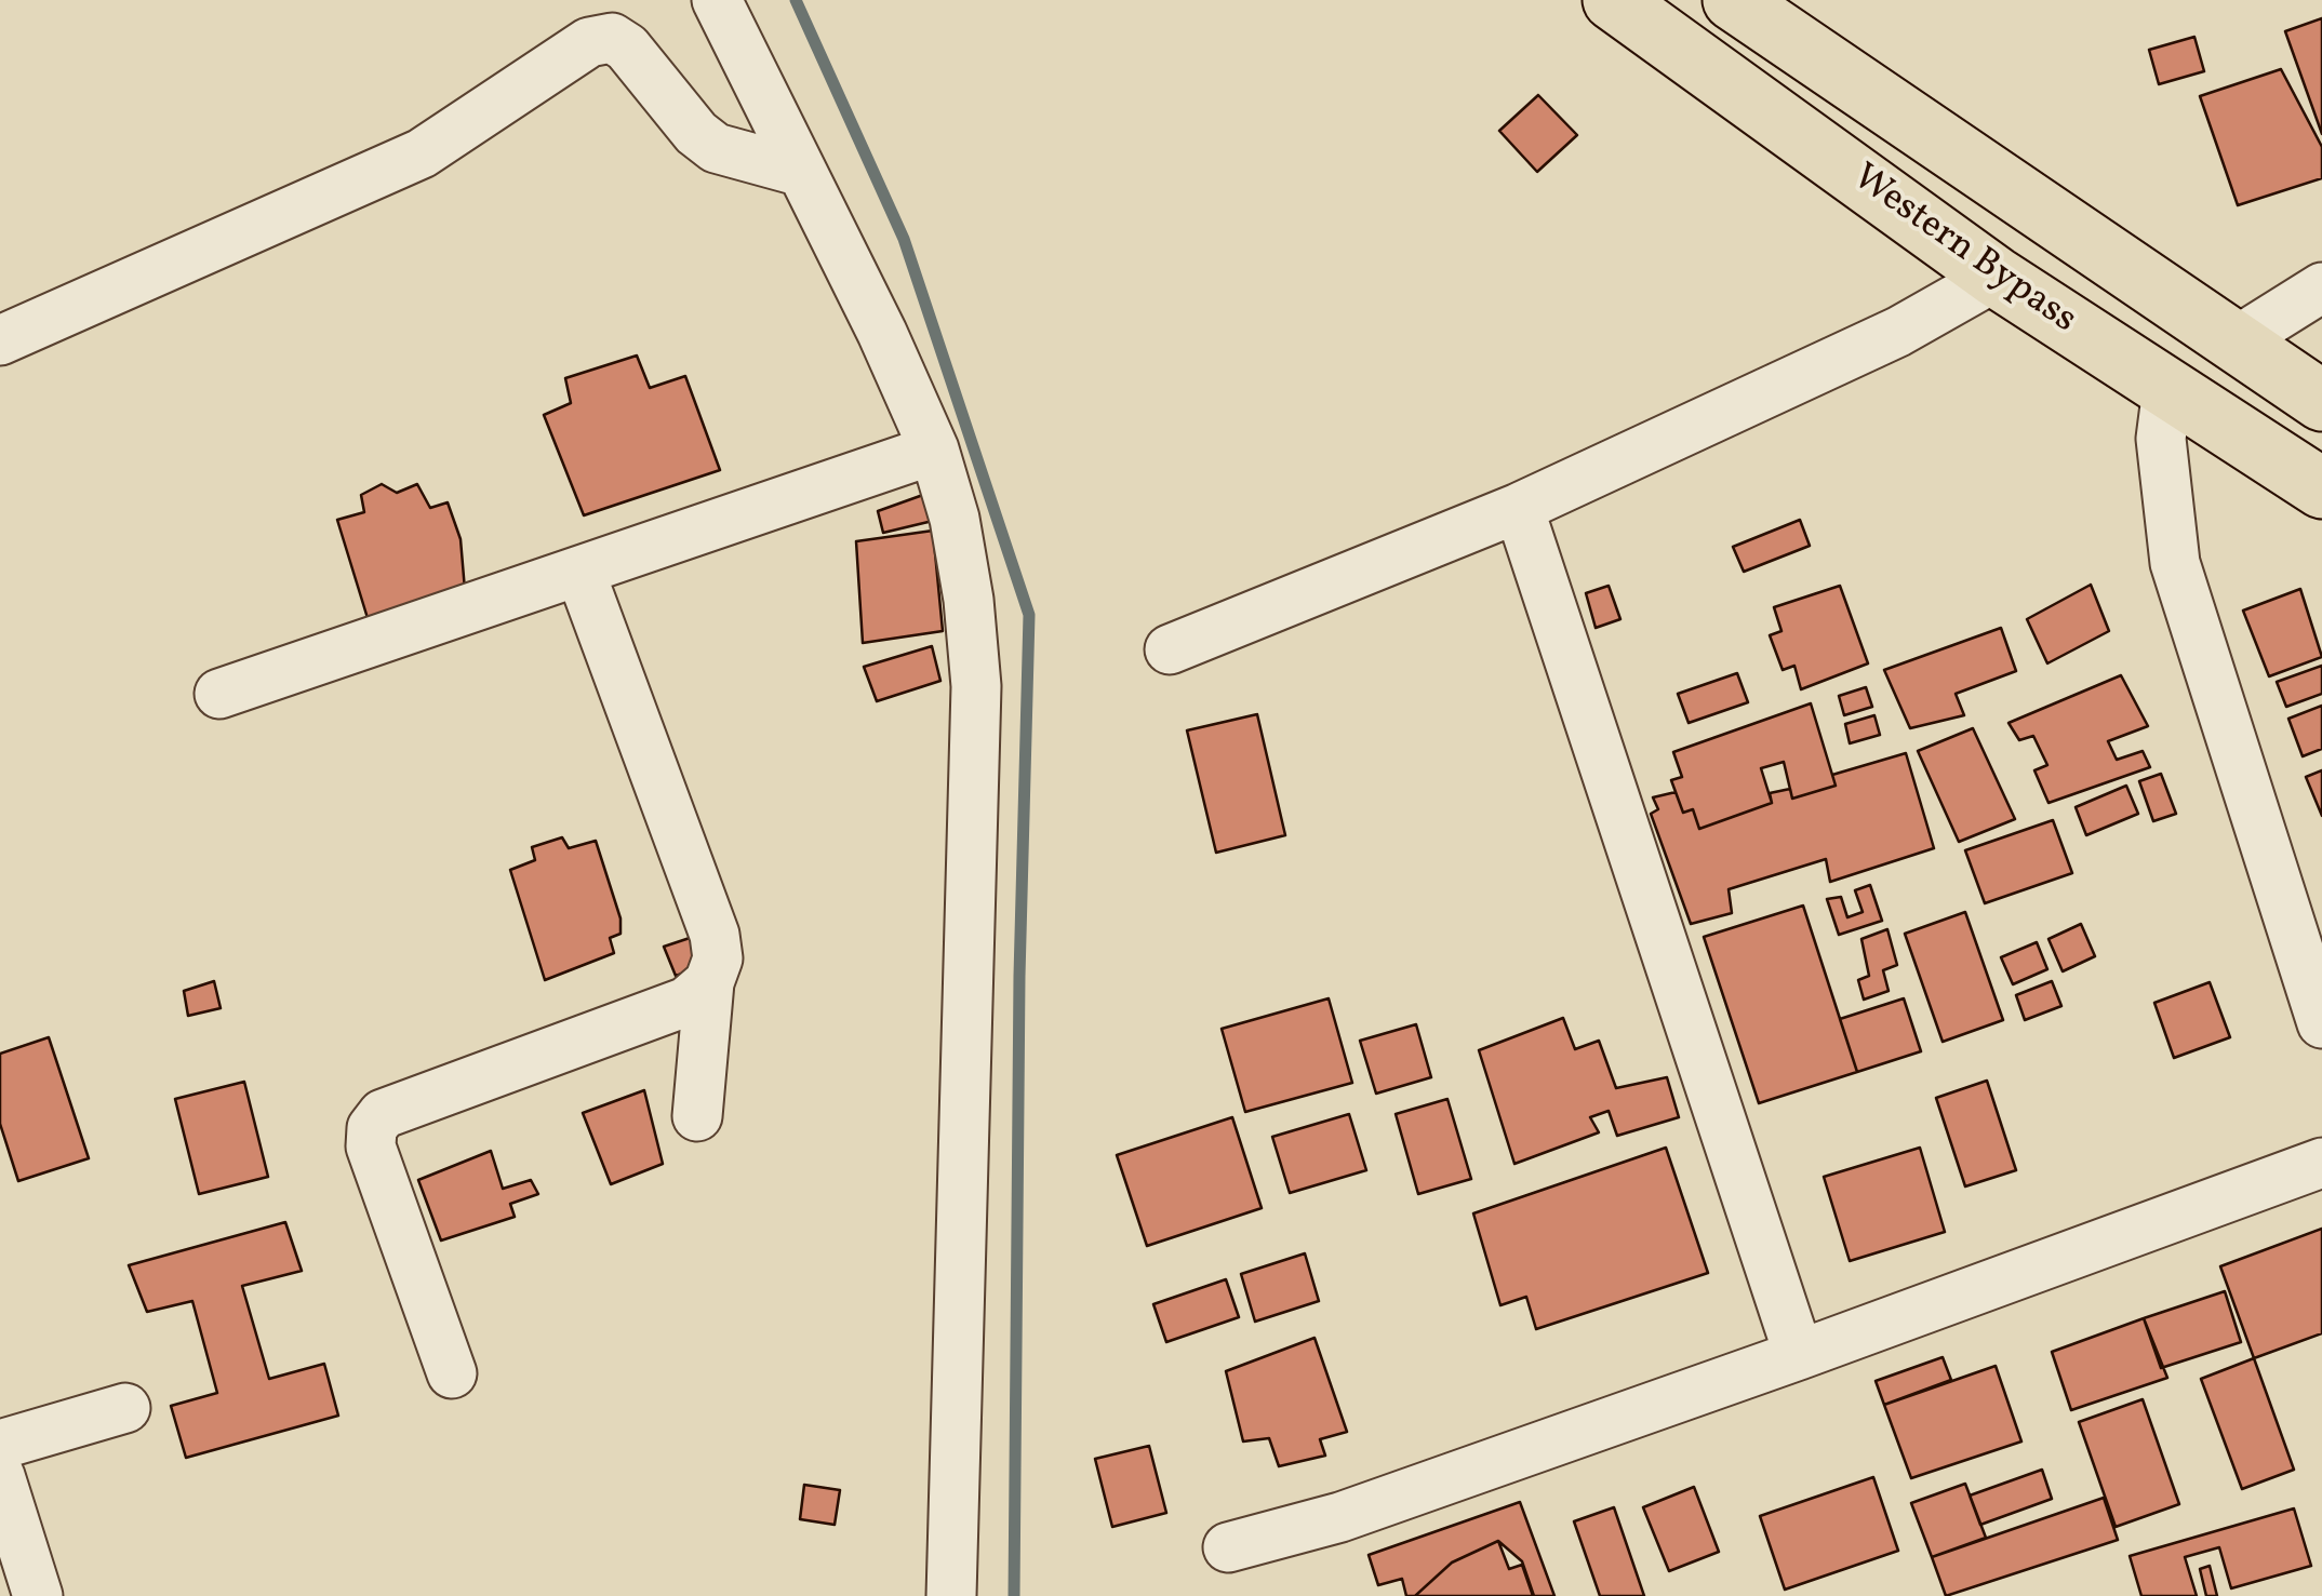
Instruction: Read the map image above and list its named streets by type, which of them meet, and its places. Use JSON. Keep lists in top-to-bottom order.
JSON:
{
  "streets": {
    "main road": ["Western Bypass"]
  }
}
